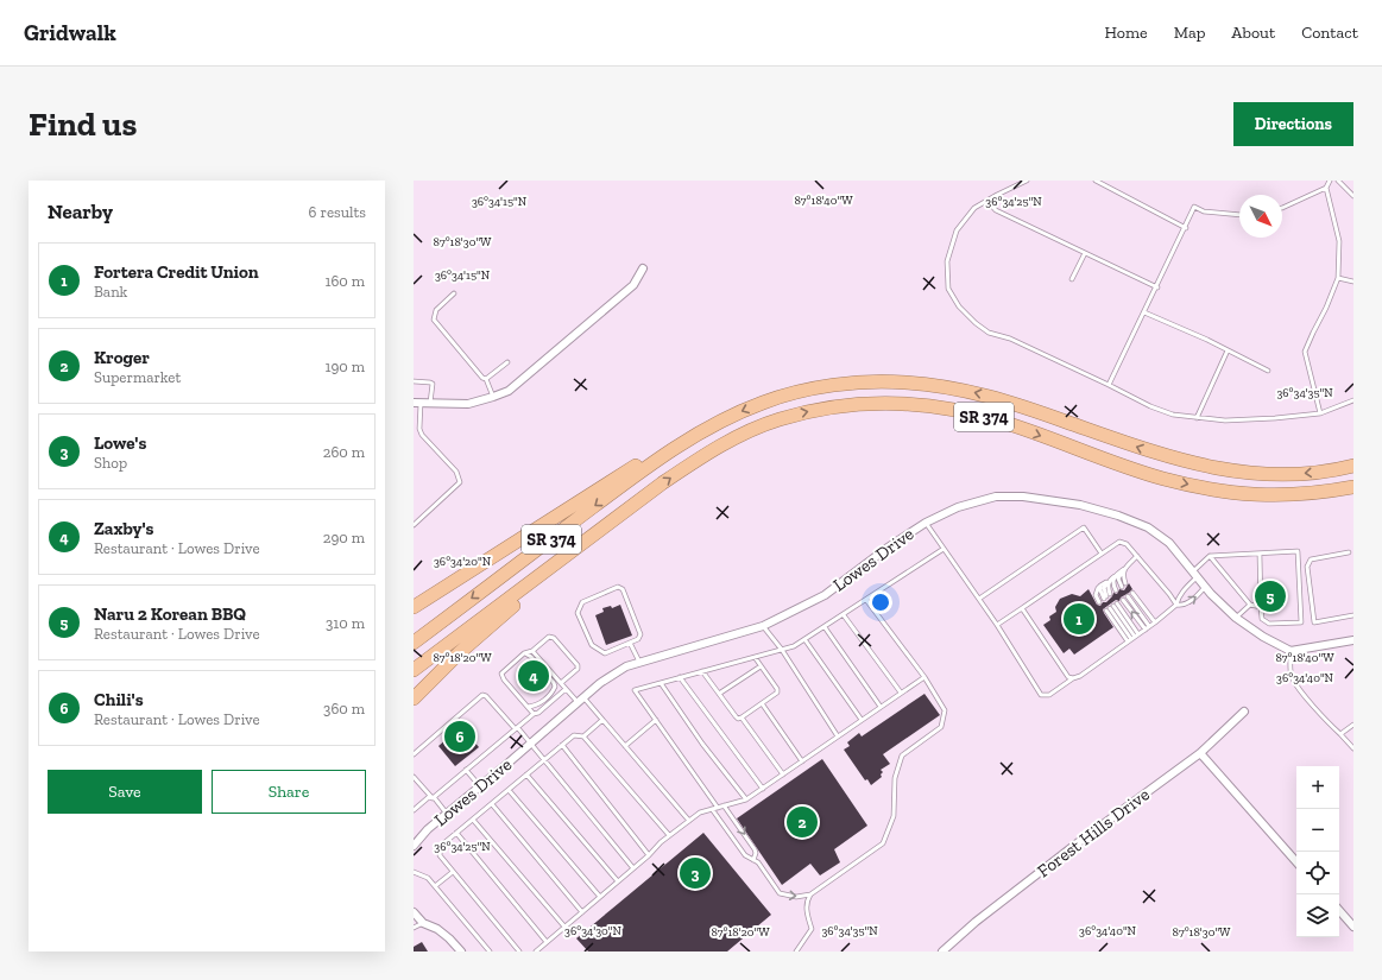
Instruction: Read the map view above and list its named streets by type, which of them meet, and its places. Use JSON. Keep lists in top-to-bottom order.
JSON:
{
  "streets": {
    "highway": ["SR 374"],
    "street": ["Lowes Drive", "Forest Hills Drive"]
  },
  "north": "bottom right",
  "page": {
    "header": "Gridwalk",
    "nav": [
      "Home",
      "Map",
      "About",
      "Contact"
    ],
    "buttons": [
      "Directions",
      ["Save", "Share"]
    ],
    "title": "Find us",
    "heading": ["Nearby", "6 results"],
    "list": [
      {
        "mark": "1",
        "name": "Fortera Credit Union",
        "note": "Bank",
        "value": "160 m"
      },
      {
        "mark": "2",
        "name": "Kroger",
        "note": "Supermarket",
        "value": "190 m"
      },
      {
        "mark": "3",
        "name": "Lowe's",
        "note": "Shop",
        "value": "260 m"
      },
      {
        "mark": "4",
        "name": "Zaxby's",
        "note": "Restaurant · Lowes Drive",
        "value": "290 m"
      },
      {
        "mark": "5",
        "name": "Naru 2 Korean BBQ",
        "note": "Restaurant · Lowes Drive",
        "value": "310 m"
      },
      {
        "mark": "6",
        "name": "Chili's",
        "note": "Restaurant · Lowes Drive",
        "value": "360 m"
      }
    ],
    "pins": [
      "5",
      "1",
      "4",
      "6",
      "2",
      "3"
    ],
    "map_buttons": ["+", "−"]
  },
  "coordinates": [
    "87°18'40\"W",
    "36°34'15\"N",
    "36°34'25\"N",
    "87°18'30\"W",
    "36°34'35\"N",
    "36°34'20\"N",
    "87°18'20\"W",
    "36°34'40\"N",
    "36°34'30\"N"
  ]
}
